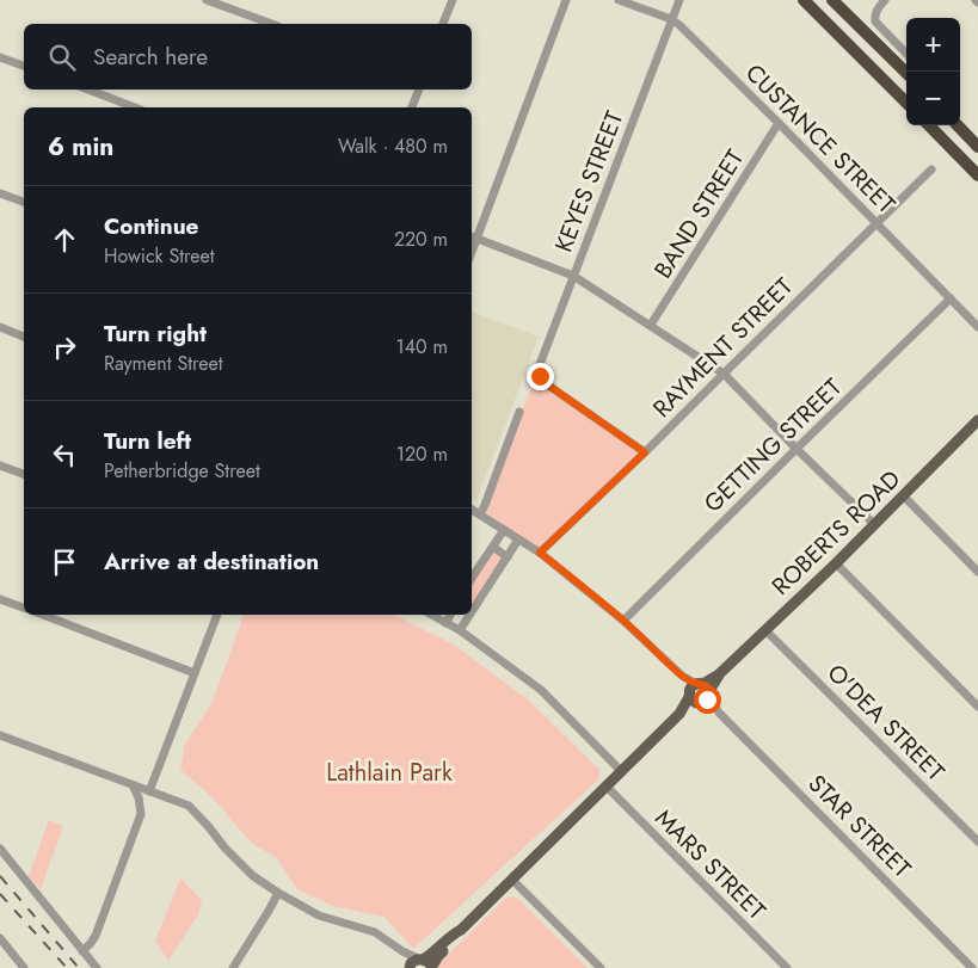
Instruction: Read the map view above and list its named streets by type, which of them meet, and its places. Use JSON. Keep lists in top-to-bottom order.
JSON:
{
  "streets": {
    "main road": ["ROBERTS ROAD"],
    "street": [
      "CUSTANCE STREET",
      "KEYES STREET",
      "BAND STREET",
      "RAYMENT STREET",
      "GETTING STREET",
      "O'DEA STREET",
      "STAR STREET",
      "MARS STREET"
    ]
  },
  "crossings": [
    ["CUSTANCE STREET", "KEYES STREET"],
    ["CUSTANCE STREET", "BAND STREET"],
    ["CUSTANCE STREET", "RAYMENT STREET"],
    ["CUSTANCE STREET", "GETTING STREET"],
    ["KEYES STREET", "RAYMENT STREET"],
    ["GETTING STREET", "STAR STREET"],
    ["ROBERTS ROAD", "O'DEA STREET"],
    ["ROBERTS ROAD", "STAR STREET"],
    ["ROBERTS ROAD", "MARS STREET"]
  ],
  "parks": ["Lathlain Park"],
  "page": {
    "map_buttons": ["+", "−"],
    "search": "Search here",
    "heading": ["6 min", "Walk · 480 m"],
    "list": [
      ["Continue", "Howick Street", "220 m"],
      ["Turn right", "Rayment Street", "140 m"],
      ["Turn left", "Petherbridge Street", "120 m"],
      "Arrive at destination"
    ]
  }
}
